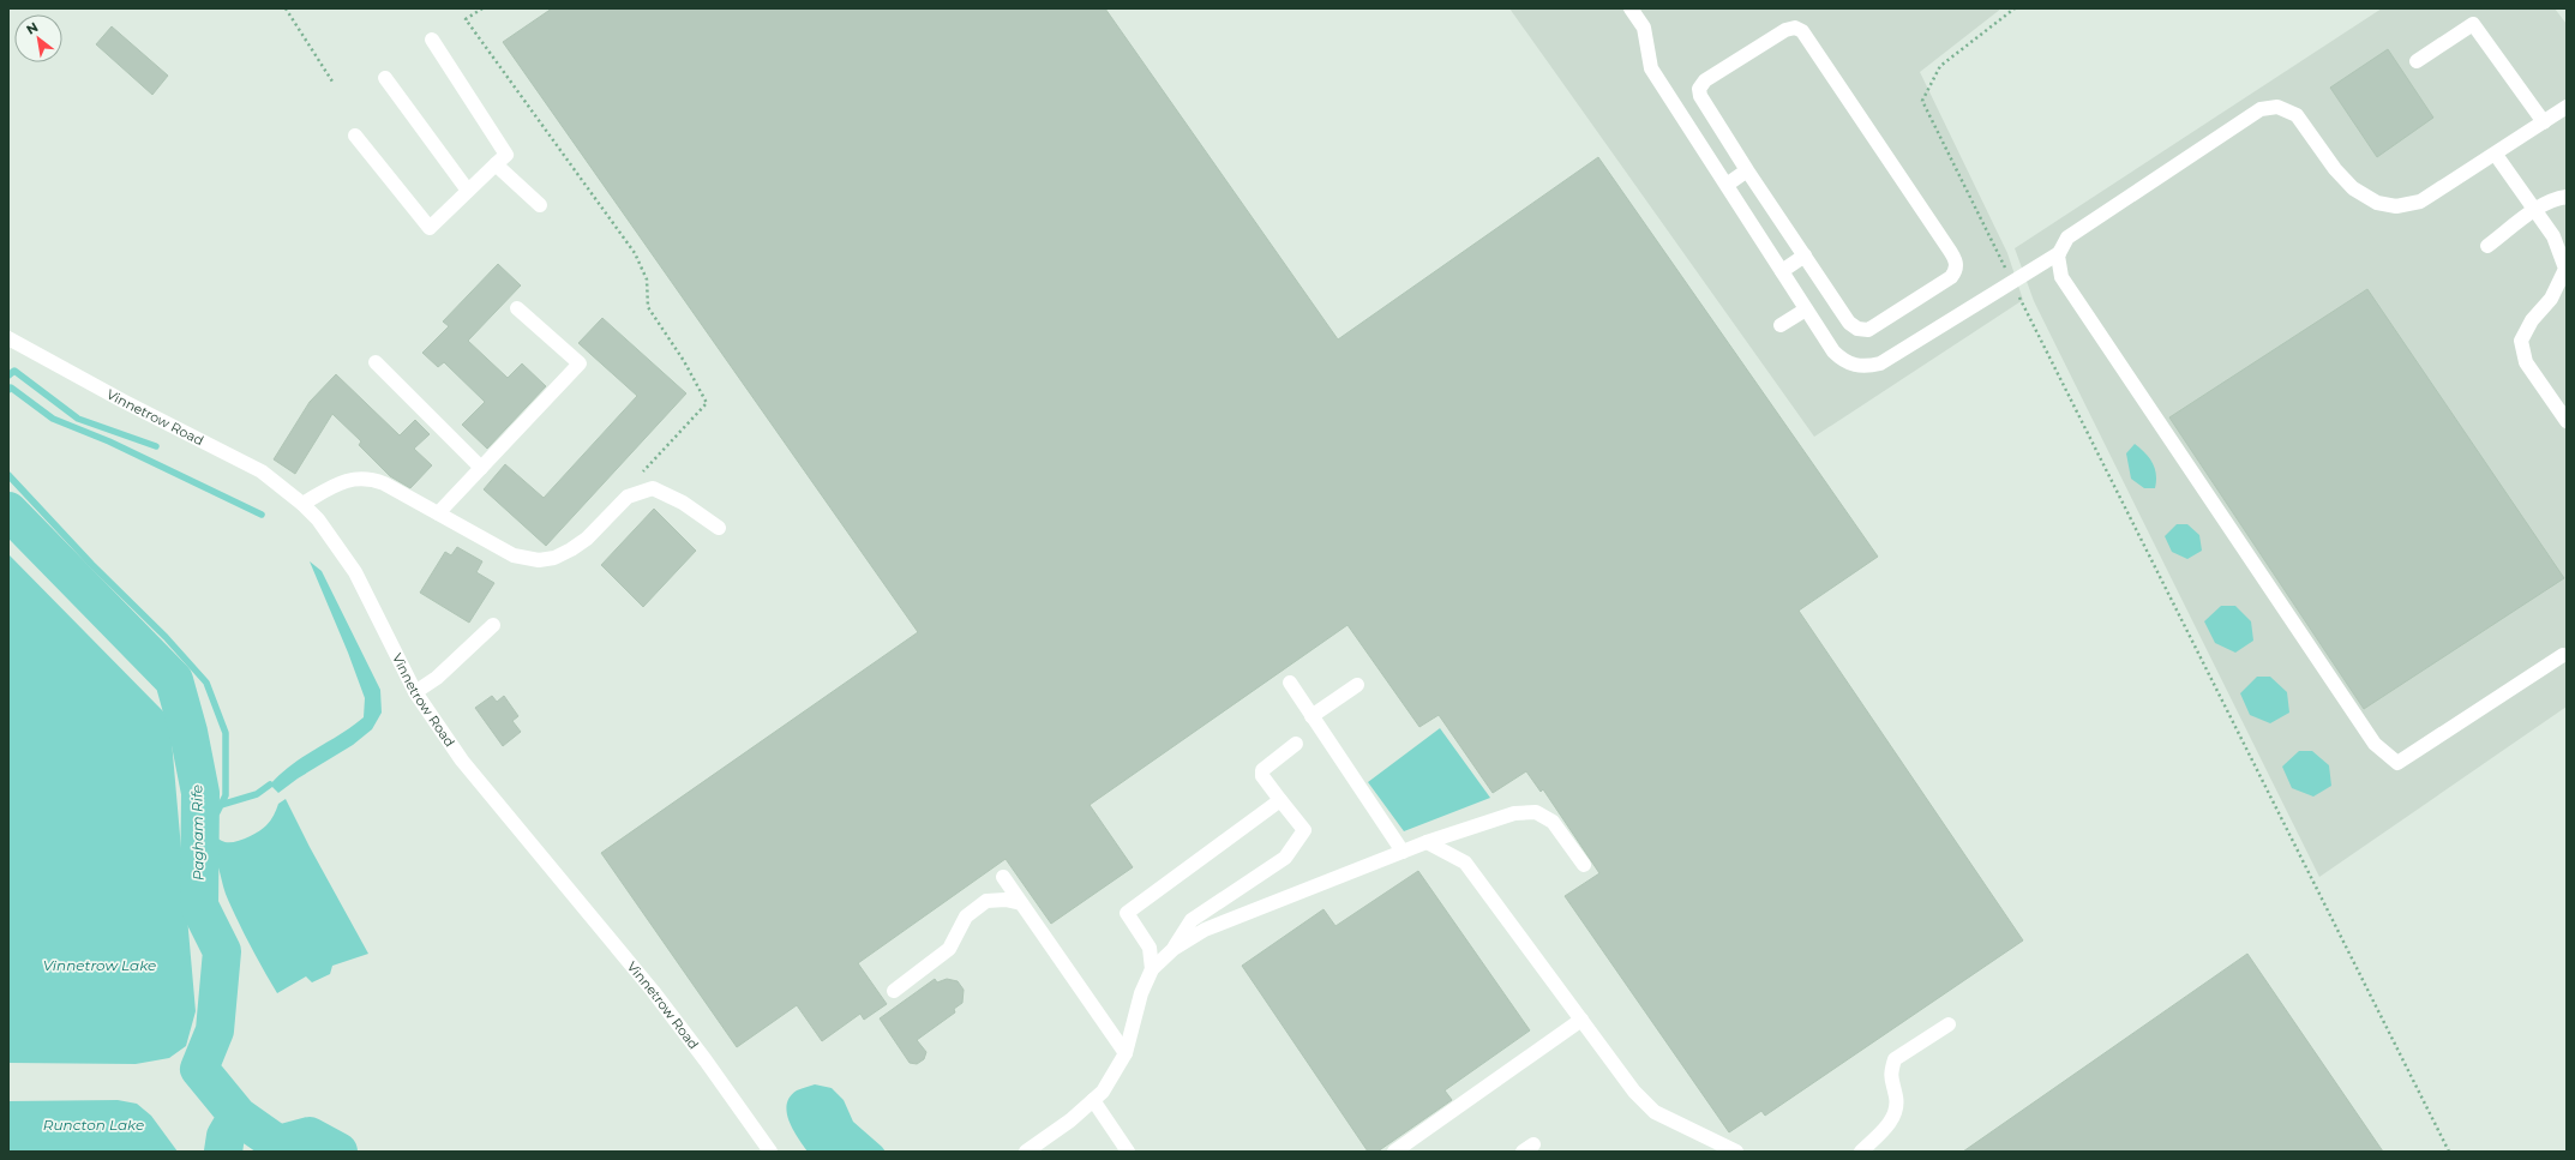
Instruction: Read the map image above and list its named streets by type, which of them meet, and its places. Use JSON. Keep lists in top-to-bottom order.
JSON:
{
  "streets": {
    "street": ["Vinnetrow Road"]
  },
  "water": ["Pagham Rife", "Vinnetrow Lake", "Runcton Lake"],
  "north": "top left"
}
